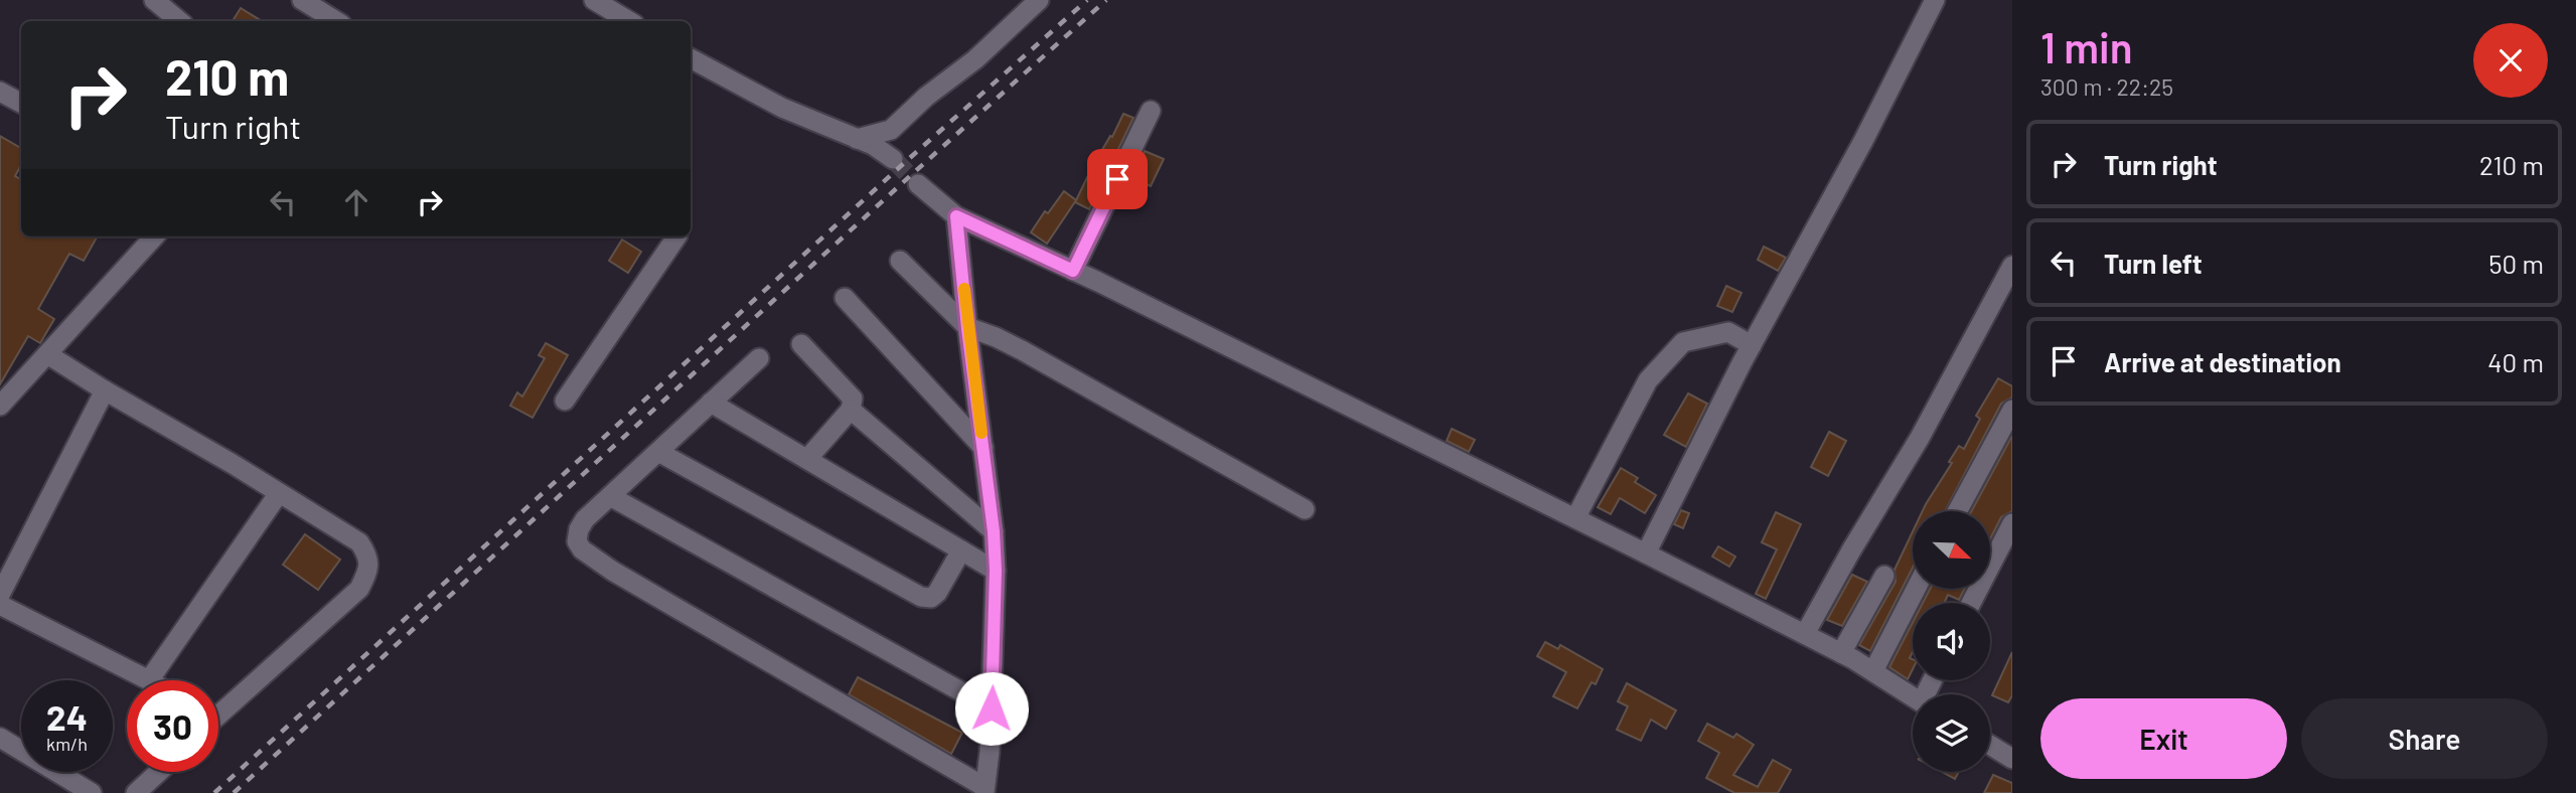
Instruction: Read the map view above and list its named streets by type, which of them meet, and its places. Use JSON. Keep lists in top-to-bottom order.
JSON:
{
  "north": "bottom right",
  "page": {
    "heading": ["1 min", "300 m · 22:25"],
    "turn": ["210 m", "Turn right"],
    "list": [
      {
        "name": "Turn right",
        "value": "210 m"
      },
      {
        "name": "Turn left",
        "value": "50 m"
      },
      {
        "name": "Arrive at destination",
        "value": "40 m"
      }
    ],
    "speed": "24 km/h",
    "limit": "30",
    "buttons": ["Exit", "Share"]
  }
}
